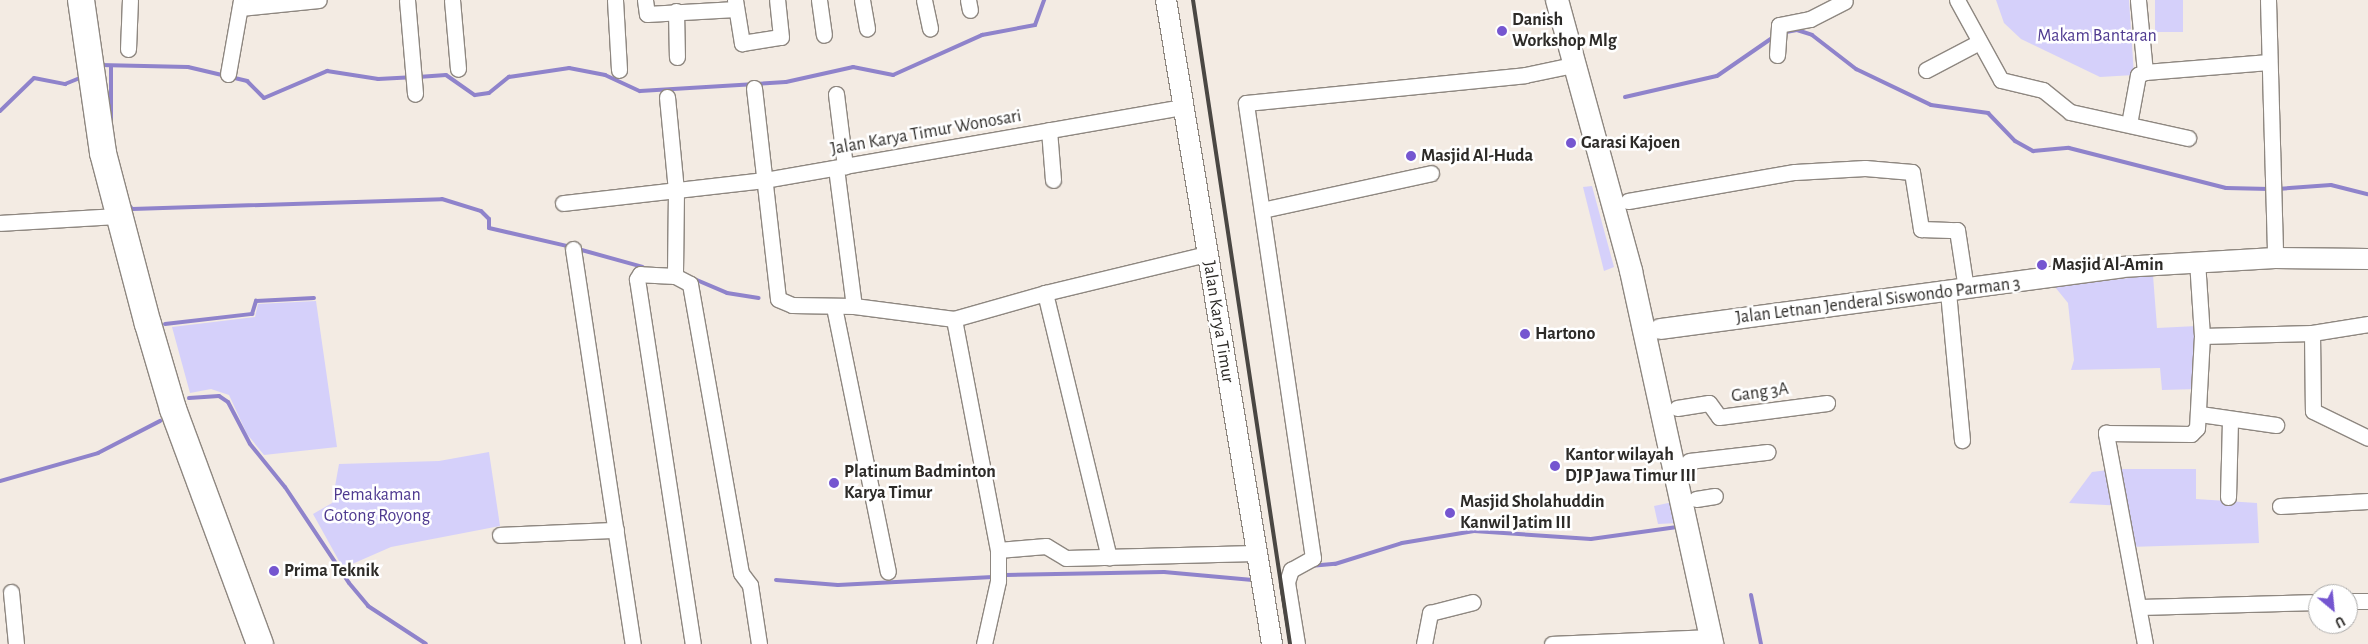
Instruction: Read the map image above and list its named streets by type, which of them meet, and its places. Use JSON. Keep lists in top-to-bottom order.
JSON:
{
  "streets": {
    "street": [
      "Jalan Karya Timur Wonosari",
      "Jalan Letnan Jenderal Siswondo Parman 3",
      "Jalan Karya Timur",
      "Gang 3A"
    ]
  },
  "crossings": [
    ["Jalan Karya Timur Wonosari", "Jalan Karya Timur"]
  ],
  "parks": ["Makam Bantaran", "Pemakaman Gotong Royong"],
  "places": [
    "Danish Workshop Mlg",
    "Garasi Kajoen",
    "Masjid Al-Huda",
    "Masjid Al-Amin",
    "Hartono",
    "Kantor wilayah DJP Jawa Timur III",
    "Platinum Badminton Karya Timur",
    "Masjid Sholahuddin Kanwil Jatim III",
    "Prima Teknik"
  ],
  "north": "bottom right"
}
